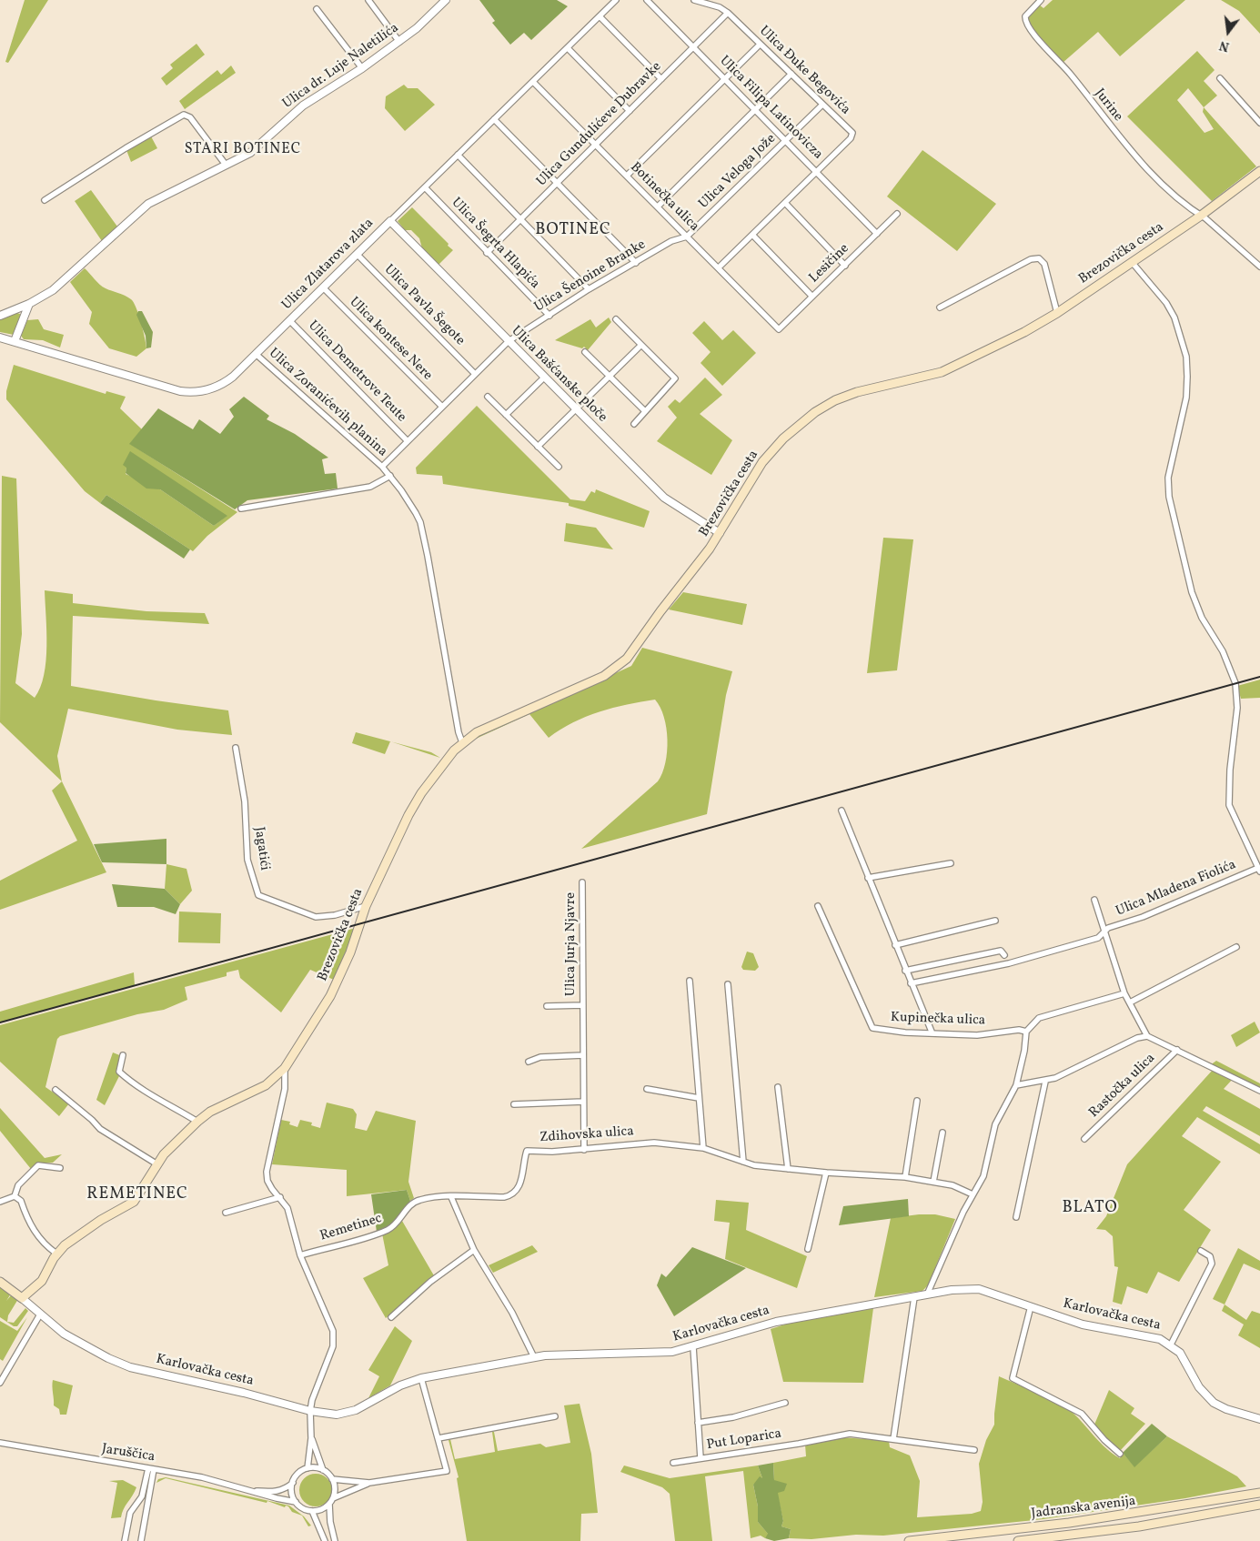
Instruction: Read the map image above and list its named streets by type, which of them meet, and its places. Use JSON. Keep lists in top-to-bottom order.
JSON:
{
  "streets": {
    "main road": ["Brezovička cesta", "Karlovačka cesta", "Jadranska avenija"],
    "street": [
      "Ulica dr. Luje Naletilića",
      "Ulica Đuke Begovića",
      "Jurine",
      "Ulica Filipa Latinovicza",
      "Ulica Gundulićeve Dubravke",
      "Ulica Veloga Jože",
      "Botinečka ulica",
      "Ulica Šegrta Hlapića",
      "Lesičine",
      "Ulica Zlatarova zlata",
      "Ulica Šenoine Branke",
      "Ulica Pavla Šegote",
      "Ulica kontese Nere",
      "Ulica Demetrove Teute",
      "Ulica Bašćanske ploče",
      "Ulica Zoranićevih planina",
      "Jagatići",
      "Ulica Mladena Fiolića",
      "Ulica Jurja Njavre",
      "Kupinečka ulica",
      "Rastočka ulica",
      "Zdihovska ulica",
      "Remetinec",
      "Put Loparica",
      "Jaruščica"
    ]
  },
  "crossings": [
    ["Ulica Đuke Begovića", "Ulica Filipa Latinovicza"],
    ["Ulica Đuke Begovića", "Ulica Gundulićeve Dubravke"],
    ["Ulica Đuke Begovića", "Ulica Veloga Jože"],
    ["Ulica Đuke Begovića", "Botinečka ulica"],
    ["Jurine", "Brezovička cesta"],
    ["Ulica Filipa Latinovicza", "Ulica Gundulićeve Dubravke"],
    ["Ulica Filipa Latinovicza", "Ulica Veloga Jože"],
    ["Ulica Filipa Latinovicza", "Lesičine"],
    ["Ulica Gundulićeve Dubravke", "Botinečka ulica"],
    ["Ulica Gundulićeve Dubravke", "Ulica Šegrta Hlapića"],
    ["Ulica Veloga Jože", "Botinečka ulica"],
    ["Ulica Veloga Jože", "Ulica Šenoine Branke"],
    ["Botinečka ulica", "Lesičine"],
    ["Botinečka ulica", "Ulica Zlatarova zlata"],
    ["Botinečka ulica", "Ulica Šenoine Branke"],
    ["Ulica Šegrta Hlapića", "Ulica Zlatarova zlata"],
    ["Ulica Šegrta Hlapića", "Ulica Šenoine Branke"],
    ["Brezovička cesta", "Ulica Bašćanske ploče"],
    ["Brezovička cesta", "Jagatići"],
    ["Brezovička cesta", "Ulica Mladena Fiolića"],
    ["Brezovička cesta", "Karlovačka cesta"],
    ["Ulica Zlatarova zlata", "Ulica Pavla Šegote"],
    ["Ulica Zlatarova zlata", "Ulica kontese Nere"],
    ["Ulica Zlatarova zlata", "Ulica Demetrove Teute"],
    ["Ulica Zlatarova zlata", "Ulica Bašćanske ploče"],
    ["Ulica Zlatarova zlata", "Ulica Zoranićevih planina"],
    ["Ulica Šenoine Branke", "Ulica Pavla Šegote"],
    ["Ulica Šenoine Branke", "Ulica kontese Nere"],
    ["Ulica Šenoine Branke", "Ulica Demetrove Teute"],
    ["Ulica Šenoine Branke", "Ulica Bašćanske ploče"],
    ["Ulica Šenoine Branke", "Ulica Zoranićevih planina"],
    ["Ulica Mladena Fiolića", "Rastočka ulica"],
    ["Ulica Jurja Njavre", "Zdihovska ulica"],
    ["Zdihovska ulica", "Remetinec"],
    ["Karlovačka cesta", "Put Loparica"]
  ],
  "districts": [
    "STARI BOTINEC",
    "BOTINEC",
    "REMETINEC",
    "BLATO"
  ],
  "north": "bottom"
}
